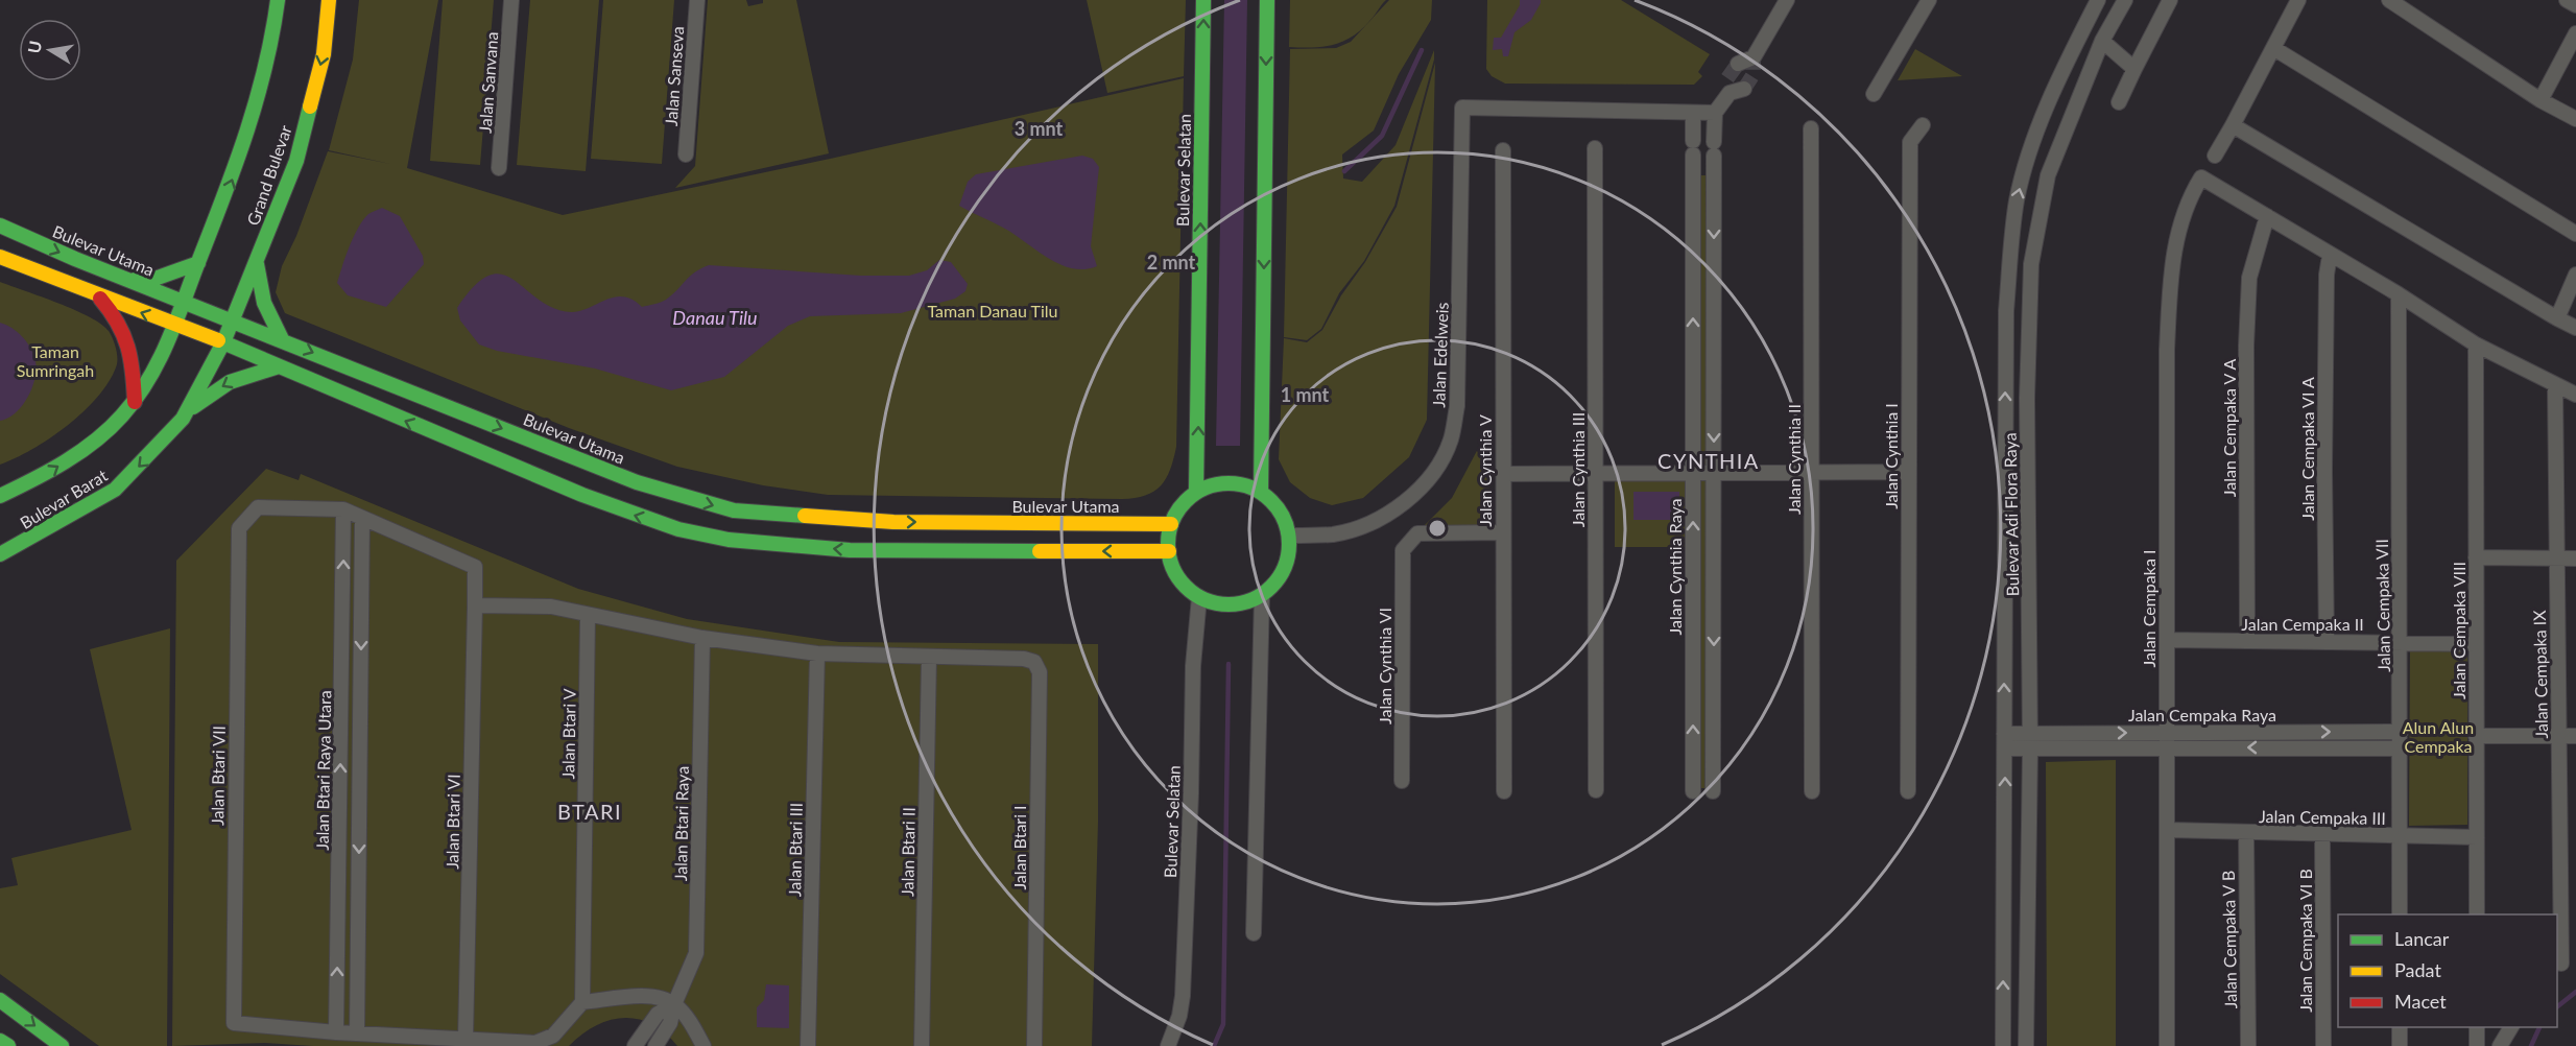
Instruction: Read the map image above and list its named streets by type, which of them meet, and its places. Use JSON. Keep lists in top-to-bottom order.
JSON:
{
  "streets": {
    "main road": [
      "Bulevar Selatan",
      "Grand Bulevar",
      "Bulevar Utama",
      "Bulevar Barat"
    ],
    "street": [
      "Jalan Sanseva",
      "Jalan Sanvana",
      "Jalan Edelweis",
      "Jalan Cempaka V A",
      "Jalan Cempaka VI A",
      "Jalan Cynthia I",
      "Jalan Cynthia II",
      "Jalan Cynthia III",
      "Jalan Cynthia V",
      "Bulevar Adi Flora Raya",
      "Jalan Cynthia Raya",
      "Jalan Cempaka VII",
      "Jalan Cempaka I",
      "Jalan Cempaka II",
      "Jalan Cempaka VIII",
      "Jalan Cynthia VI",
      "Jalan Cempaka IX",
      "Jalan Cempaka Raya",
      "Jalan Btari V",
      "Jalan Btari Raya Utara",
      "Jalan Btari VII",
      "Jalan Cempaka III",
      "Jalan Btari VI",
      "Jalan Btari Raya",
      "Jalan Btari I",
      "Jalan Btari III",
      "Jalan Btari II",
      "Jalan Cempaka V B",
      "Jalan Cempaka VI B"
    ]
  },
  "crossings": [
    ["Bulevar Selatan", "Bulevar Utama"],
    ["Bulevar Selatan", "Jalan Edelweis"],
    ["Grand Bulevar", "Bulevar Utama"],
    ["Grand Bulevar", "Bulevar Barat"],
    ["Bulevar Utama", "Jalan Edelweis"],
    ["Bulevar Utama", "Bulevar Barat"],
    ["Jalan Edelweis", "Jalan Cynthia Raya"],
    ["Jalan Cempaka V A", "Jalan Cempaka I"],
    ["Jalan Cempaka V A", "Jalan Cempaka II"],
    ["Jalan Cempaka VI A", "Jalan Cempaka II"],
    ["Jalan Cynthia V", "Jalan Cynthia VI"],
    ["Bulevar Adi Flora Raya", "Jalan Cempaka Raya"],
    ["Jalan Cempaka VII", "Jalan Cempaka II"],
    ["Jalan Cempaka VII", "Jalan Cempaka Raya"],
    ["Jalan Cempaka VII", "Jalan Cempaka III"],
    ["Jalan Cempaka I", "Jalan Cempaka II"],
    ["Jalan Cempaka I", "Jalan Cempaka Raya"],
    ["Jalan Cempaka I", "Jalan Cempaka III"],
    ["Jalan Cempaka II", "Jalan Cempaka VIII"],
    ["Jalan Cempaka VIII", "Jalan Cempaka III"],
    ["Jalan Btari Raya Utara", "Jalan Btari VII"],
    ["Jalan Btari Raya Utara", "Jalan Btari VI"],
    ["Jalan Cempaka III", "Jalan Cempaka V B"],
    ["Jalan Cempaka III", "Jalan Cempaka VI B"],
    ["Jalan Btari I", "Jalan Btari II"]
  ],
  "districts": ["CYNTHIA", "BTARI"],
  "water": ["Danau Tilu"],
  "parks": ["Taman Danau Tilu", "Taman Sumringah", "Alun Alun Cempaka"],
  "legend": ["Lancar", "Padat", "Macet"],
  "north": "left",
  "rings": ["3 mnt", "2 mnt", "1 mnt"]
}
